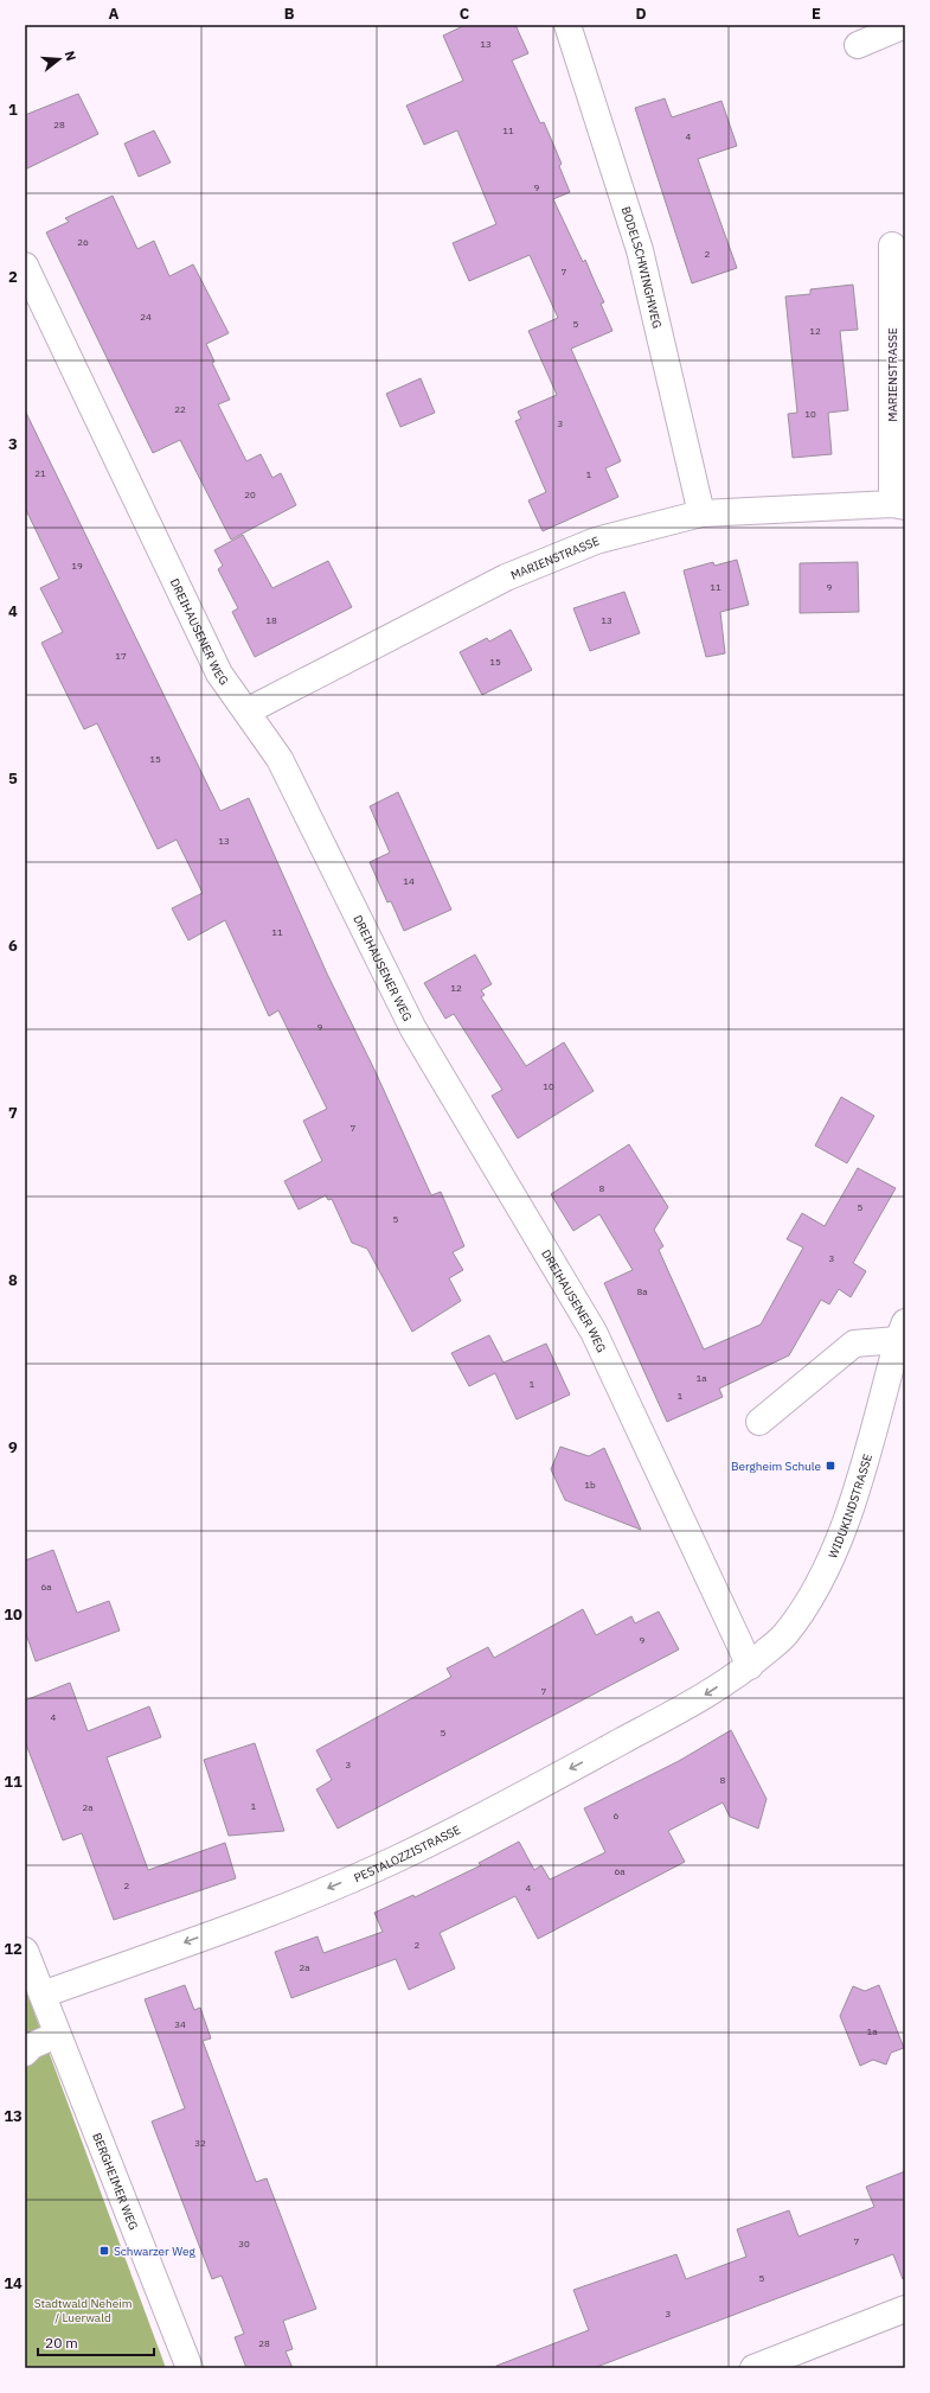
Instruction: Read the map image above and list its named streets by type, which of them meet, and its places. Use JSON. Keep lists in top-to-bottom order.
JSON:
{
  "streets": {
    "street": [
      "BODELSCHWINGHWEG",
      "MARIENSTRASSE",
      "DREIHAUSENER WEG",
      "WIDUKINDSTRASSE",
      "PESTALOZZISTRASSE",
      "BERGHEIMER WEG"
    ]
  },
  "crossings": [
    ["BODELSCHWINGHWEG", "MARIENSTRASSE"],
    ["MARIENSTRASSE", "DREIHAUSENER WEG"],
    ["DREIHAUSENER WEG", "WIDUKINDSTRASSE"],
    ["DREIHAUSENER WEG", "PESTALOZZISTRASSE"],
    ["WIDUKINDSTRASSE", "PESTALOZZISTRASSE"],
    ["PESTALOZZISTRASSE", "BERGHEIMER WEG"]
  ],
  "one_way": ["PESTALOZZISTRASSE"],
  "parks": ["Stadtwald Neheim / Luerwald"],
  "places": {
    "transit": ["Bergheim Schule", "Schwarzer Weg"]
  },
  "house_numbers": [
    "13",
    "28",
    "11",
    "4",
    "9",
    "26",
    "2",
    "7",
    "24",
    "5",
    "12",
    "22",
    "10",
    "3",
    "21",
    "1",
    "20",
    "19",
    "11",
    "9",
    "18",
    "13",
    "17",
    "15",
    "15",
    "13",
    "14",
    "11",
    "12",
    "9",
    "10",
    "7",
    "8",
    "5",
    "5",
    "3",
    "8a",
    "1a",
    "1",
    "1",
    "1b",
    "6a",
    "9",
    "7",
    "4",
    "5",
    "3",
    "8",
    "1",
    "2a",
    "6",
    "6a",
    "2",
    "4",
    "2",
    "2a",
    "34",
    "1a",
    "32",
    "7",
    "30",
    "5",
    "3",
    "28"
  ],
  "scale_bar": "20 m",
  "north": "right",
  "grid": {
    "columns": [
      "A",
      "B",
      "C",
      "D",
      "E"
    ],
    "rows": [
      "1",
      "2",
      "3",
      "4",
      "5",
      "6",
      "7",
      "8",
      "9",
      "10",
      "11",
      "12",
      "13",
      "14"
    ]
  }
}
